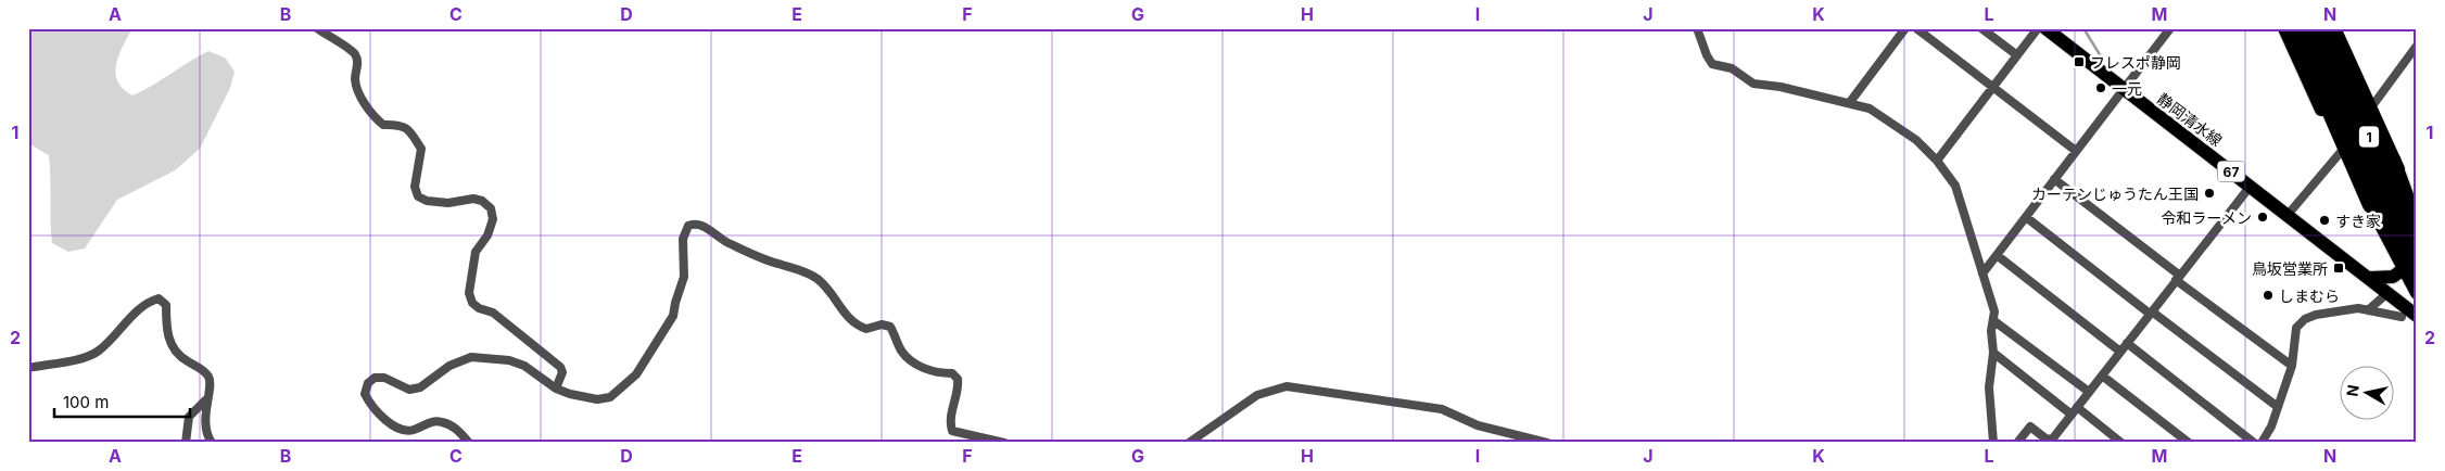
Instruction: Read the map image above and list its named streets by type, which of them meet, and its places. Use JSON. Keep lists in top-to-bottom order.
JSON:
{
  "streets": {
    "highway": ["1"],
    "main road": ["静岡清水線", "67"]
  },
  "places": {
    "transit": ["フレスポ静岡", "鳥坂営業所"],
    "other": [
      "一元",
      "カーテンじゅうたん王国",
      "令和ラーメン",
      "すき家",
      "しまむら"
    ]
  },
  "scale_bar": "100 m",
  "north": "left",
  "grid": {
    "columns": [
      "A",
      "B",
      "C",
      "D",
      "E",
      "F",
      "G",
      "H",
      "I",
      "J",
      "K",
      "L",
      "M",
      "N"
    ],
    "rows": ["1", "2"]
  }
}
